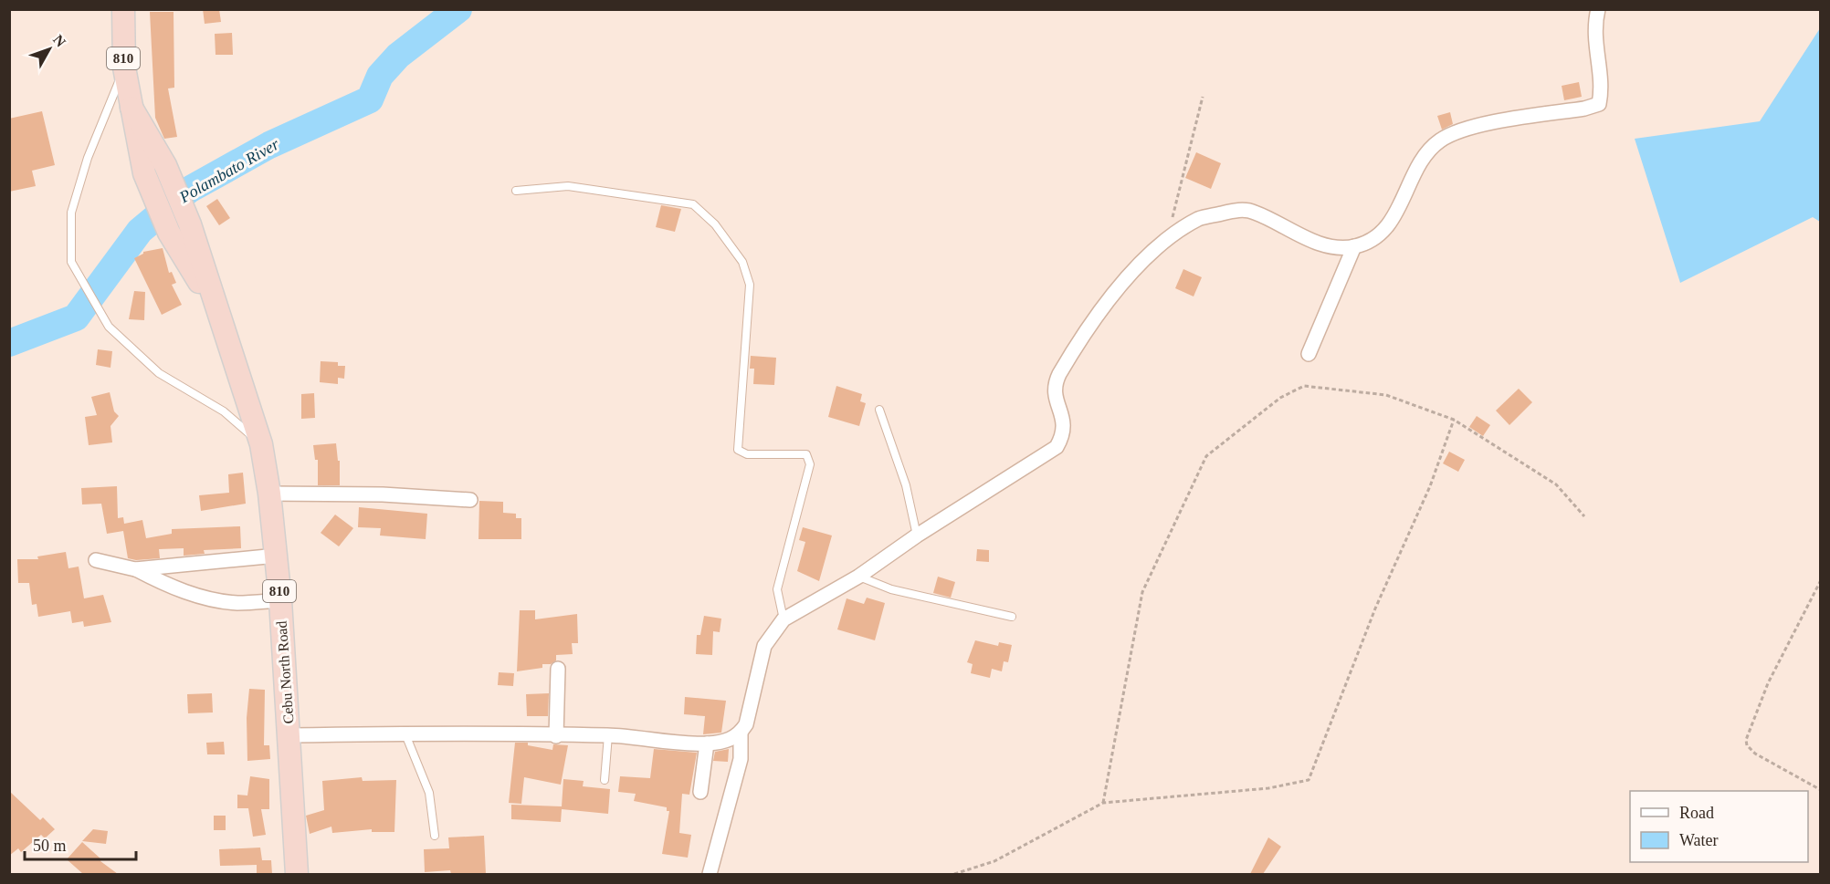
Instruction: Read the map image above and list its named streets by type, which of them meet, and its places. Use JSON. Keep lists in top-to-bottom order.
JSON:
{
  "streets": {
    "highway": ["810", "Cebu North Road"]
  },
  "water": ["Polambato River"],
  "legend": ["Road", "Water"],
  "scale_bar": "50 m",
  "north": "top right"
}
